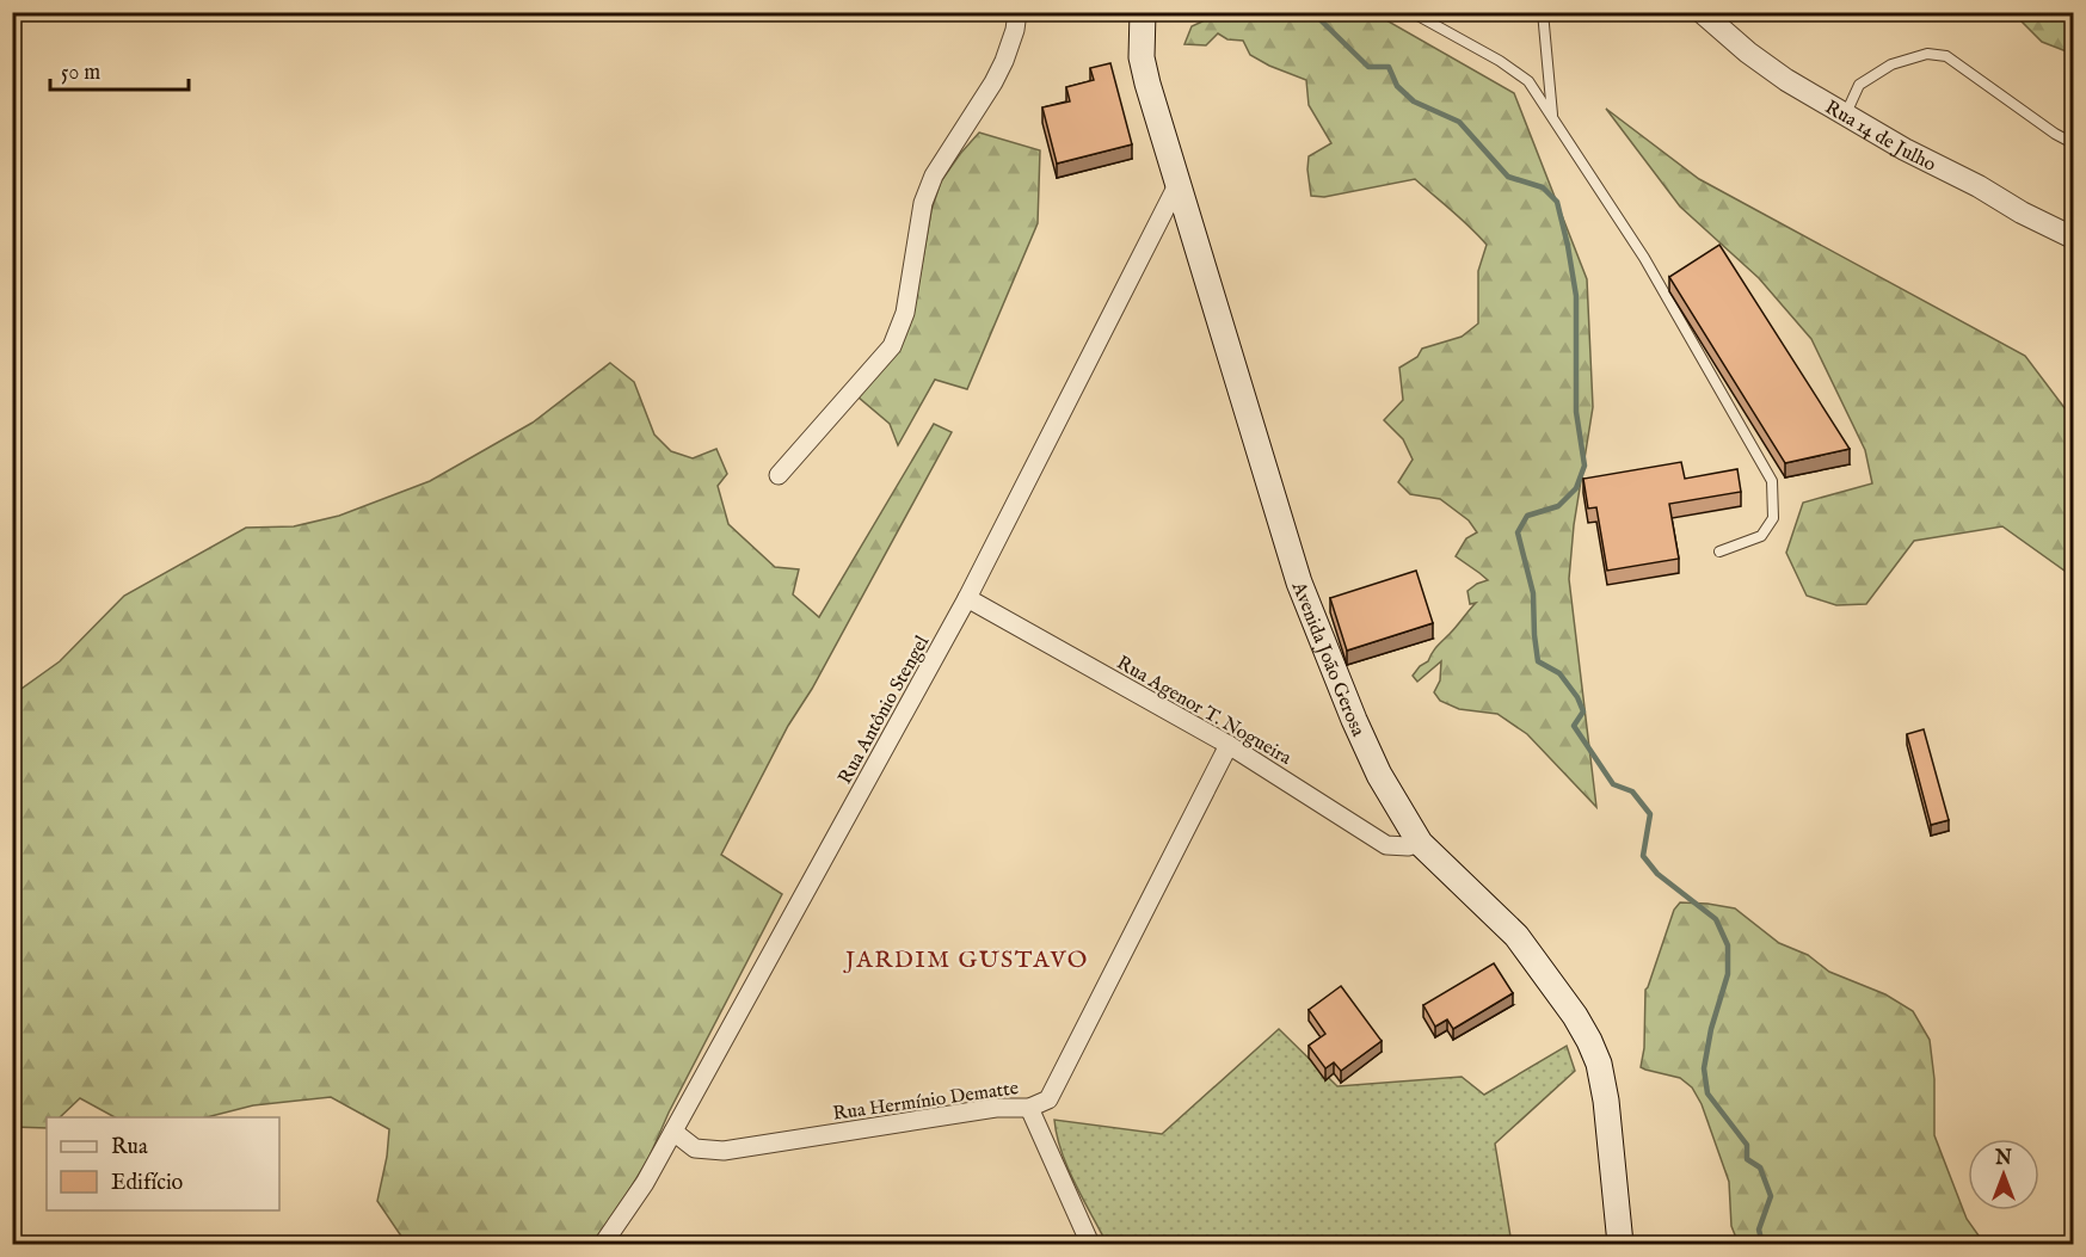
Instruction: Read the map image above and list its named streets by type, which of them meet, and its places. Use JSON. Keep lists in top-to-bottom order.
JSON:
{
  "streets": {
    "main road": ["Avenida João Gerosa"],
    "street": [
      "Rua 14 de Julho",
      "Rua Antônio Stengel",
      "Rua Agenor T. Nogueira",
      "Rua Hermínio Dematte"
    ]
  },
  "crossings": [
    ["Avenida João Gerosa", "Rua Antônio Stengel"],
    ["Avenida João Gerosa", "Rua Agenor T. Nogueira"],
    ["Rua Antônio Stengel", "Rua Agenor T. Nogueira"],
    ["Rua Antônio Stengel", "Rua Hermínio Dematte"],
    ["Rua Agenor T. Nogueira", "Rua Hermínio Dematte"]
  ],
  "districts": ["JARDIM GUSTAVO"],
  "legend": ["Rua", "Edifício"],
  "scale_bar": "50 m",
  "north": "top"
}
